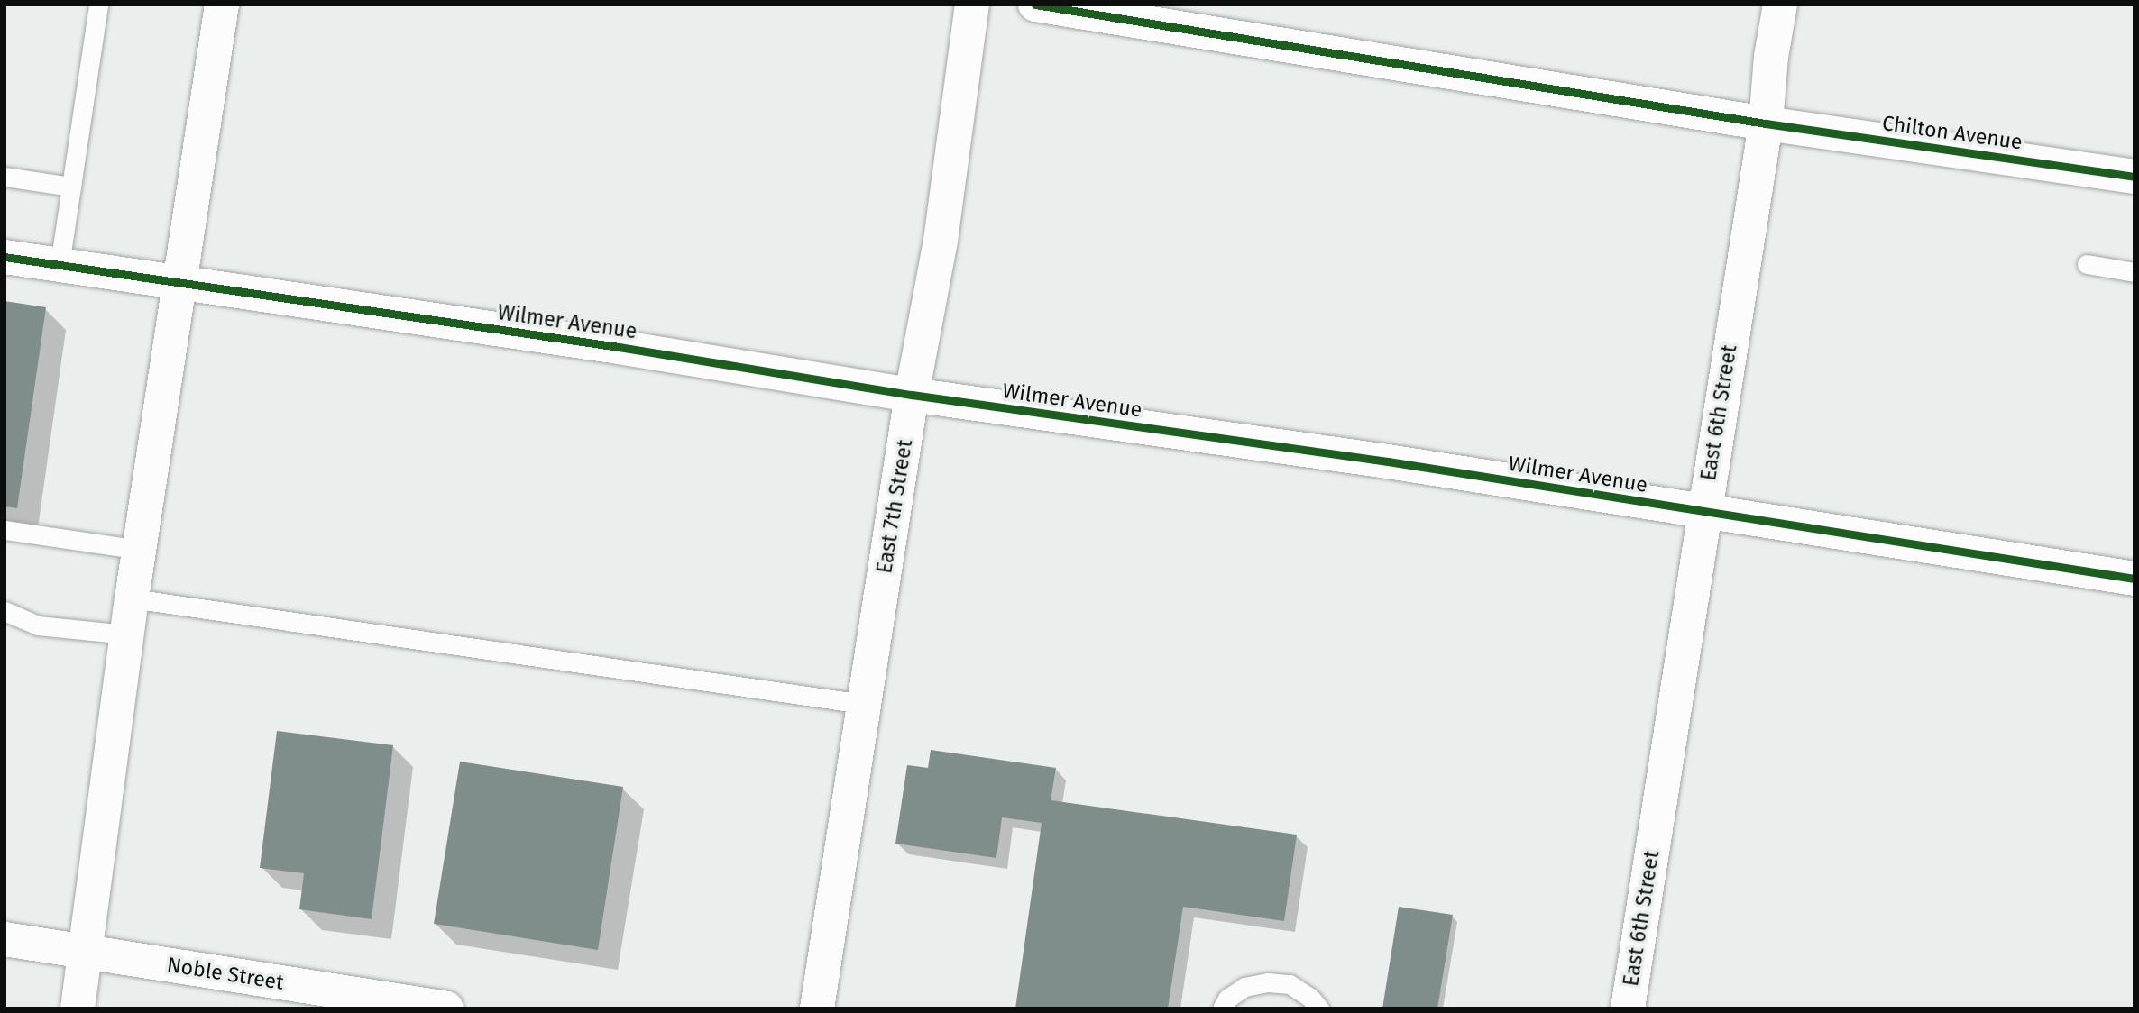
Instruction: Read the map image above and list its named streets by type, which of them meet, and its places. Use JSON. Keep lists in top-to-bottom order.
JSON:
{
  "streets": {
    "street": [
      "Chilton Avenue",
      "Wilmer Avenue",
      "East 6th Street",
      "East 7th Street",
      "Noble Street"
    ]
  },
  "crossings": [
    ["Chilton Avenue", "East 6th Street"],
    ["Wilmer Avenue", "East 6th Street"],
    ["Wilmer Avenue", "East 7th Street"]
  ]
}
